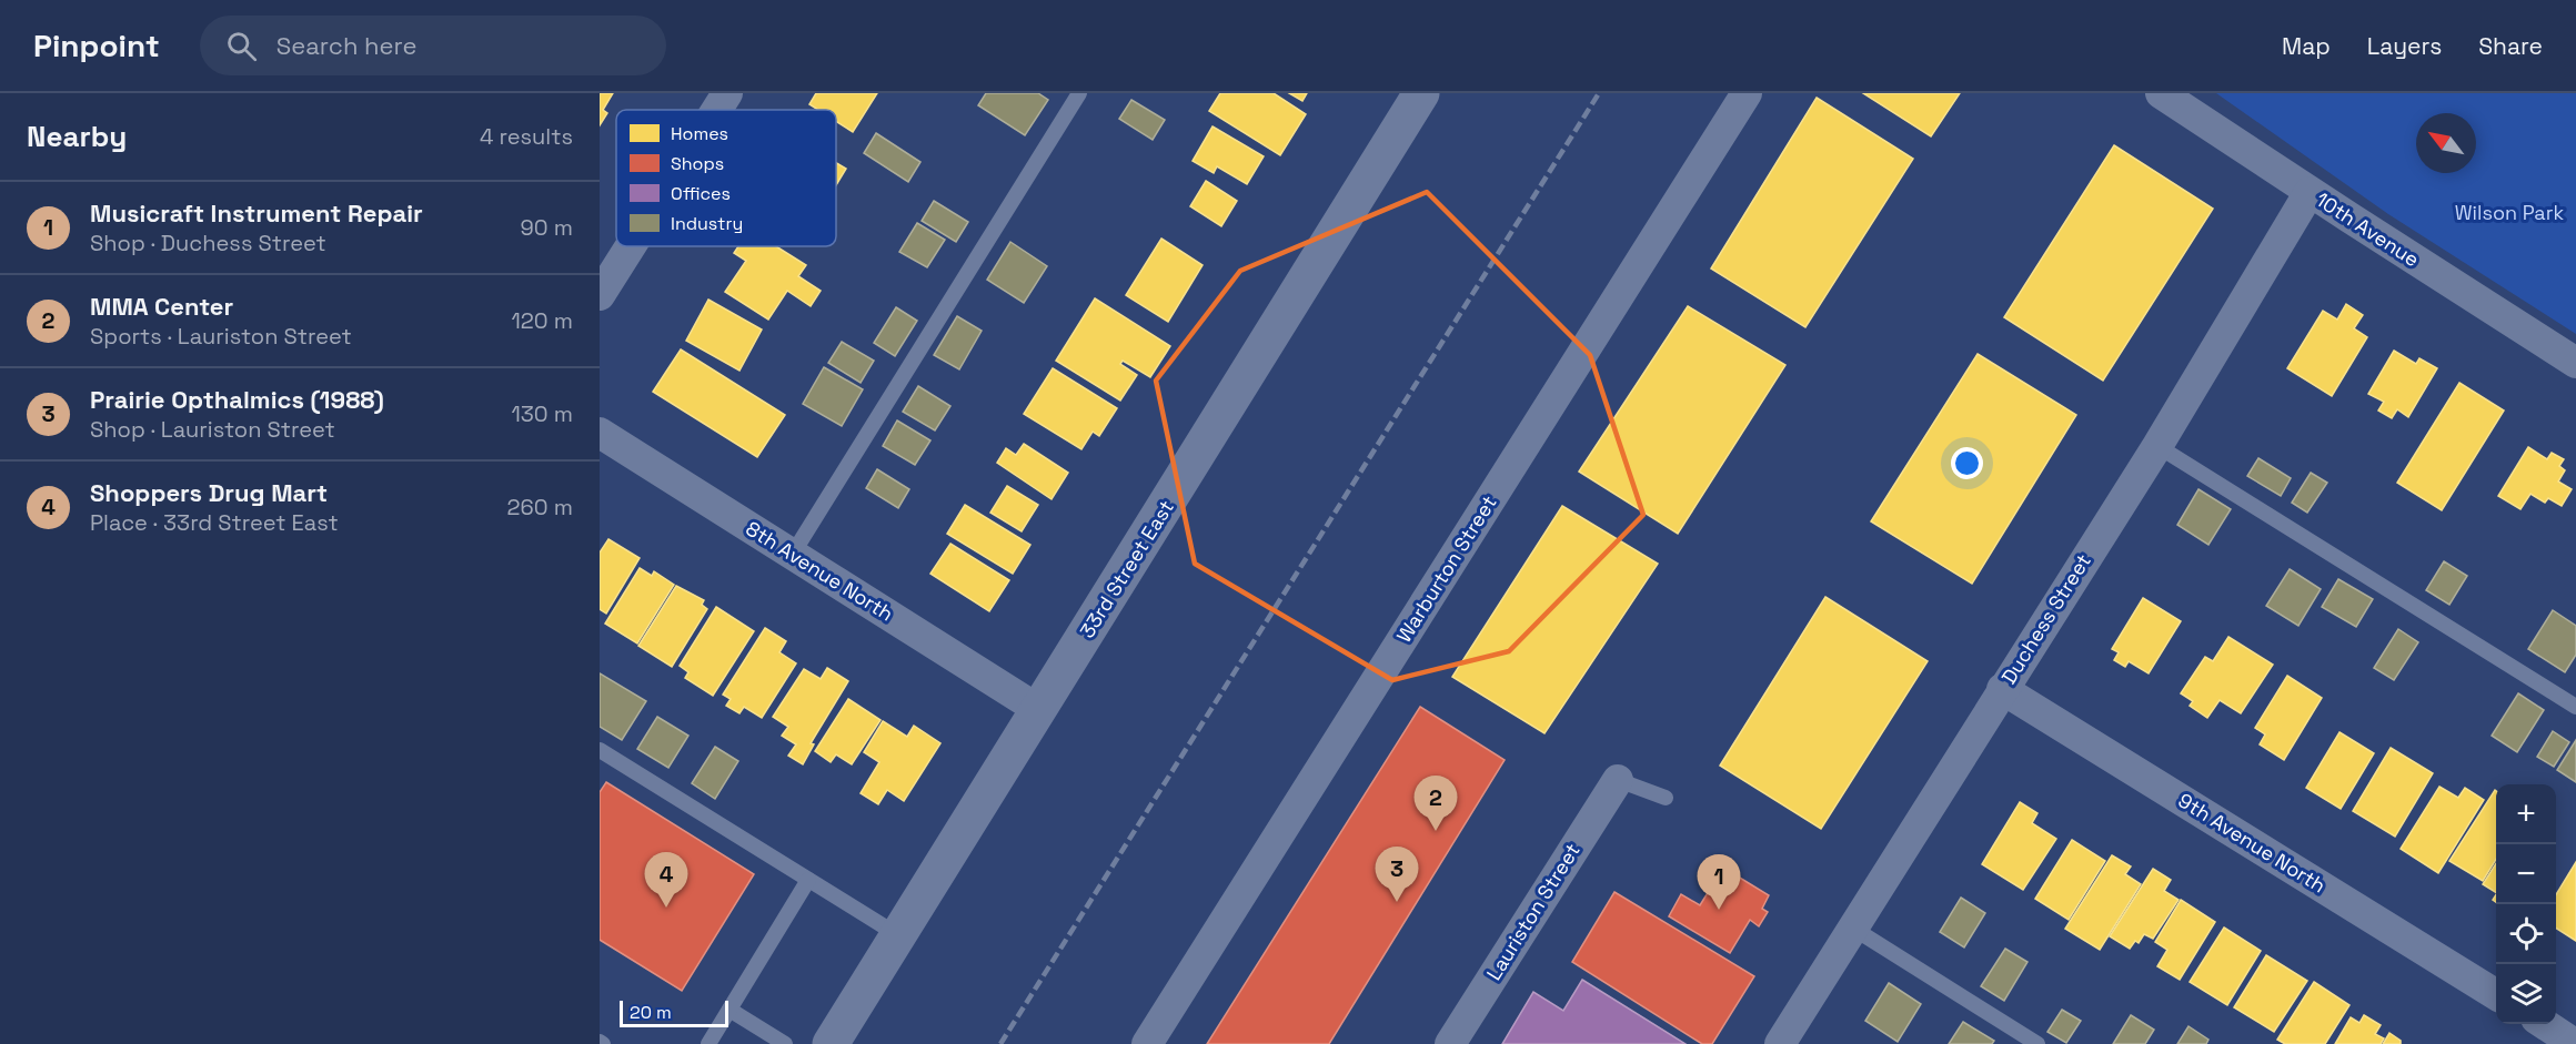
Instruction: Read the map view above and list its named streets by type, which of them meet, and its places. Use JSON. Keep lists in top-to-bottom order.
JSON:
{
  "streets": {
    "street": [
      "10th Avenue",
      "33rd Street East",
      "Warburton Street",
      "8th Avenue North",
      "Duchess Street",
      "9th Avenue North",
      "Lauriston Street"
    ]
  },
  "crossings": [
    ["10th Avenue", "Duchess Street"],
    ["33rd Street East", "8th Avenue North"],
    ["Duchess Street", "9th Avenue North"]
  ],
  "parks": ["Wilson Park"],
  "legend": [
    "Homes",
    "Shops",
    "Offices",
    "Industry"
  ],
  "scale_bar": "20 m",
  "north": "top left",
  "page": {
    "header": "Pinpoint",
    "search": "Search here",
    "nav": ["Map", "Layers", "Share"],
    "heading": ["Nearby", "4 results"],
    "list": [
      {
        "mark": "1",
        "name": "Musicraft Instrument Repair",
        "note": "Shop · Duchess Street",
        "value": "90 m"
      },
      {
        "mark": "2",
        "name": "MMA Center",
        "note": "Sports · Lauriston Street",
        "value": "120 m"
      },
      {
        "mark": "3",
        "name": "Prairie Opthalmics (1988)",
        "note": "Shop · Lauriston Street",
        "value": "130 m"
      },
      {
        "mark": "4",
        "name": "Shoppers Drug Mart",
        "note": "Place · 33rd Street East",
        "value": "260 m"
      }
    ],
    "pins": [
      "2",
      "3",
      "4",
      "1"
    ],
    "map_buttons": ["+", "−"],
    "scale": "20 m"
  }
}
